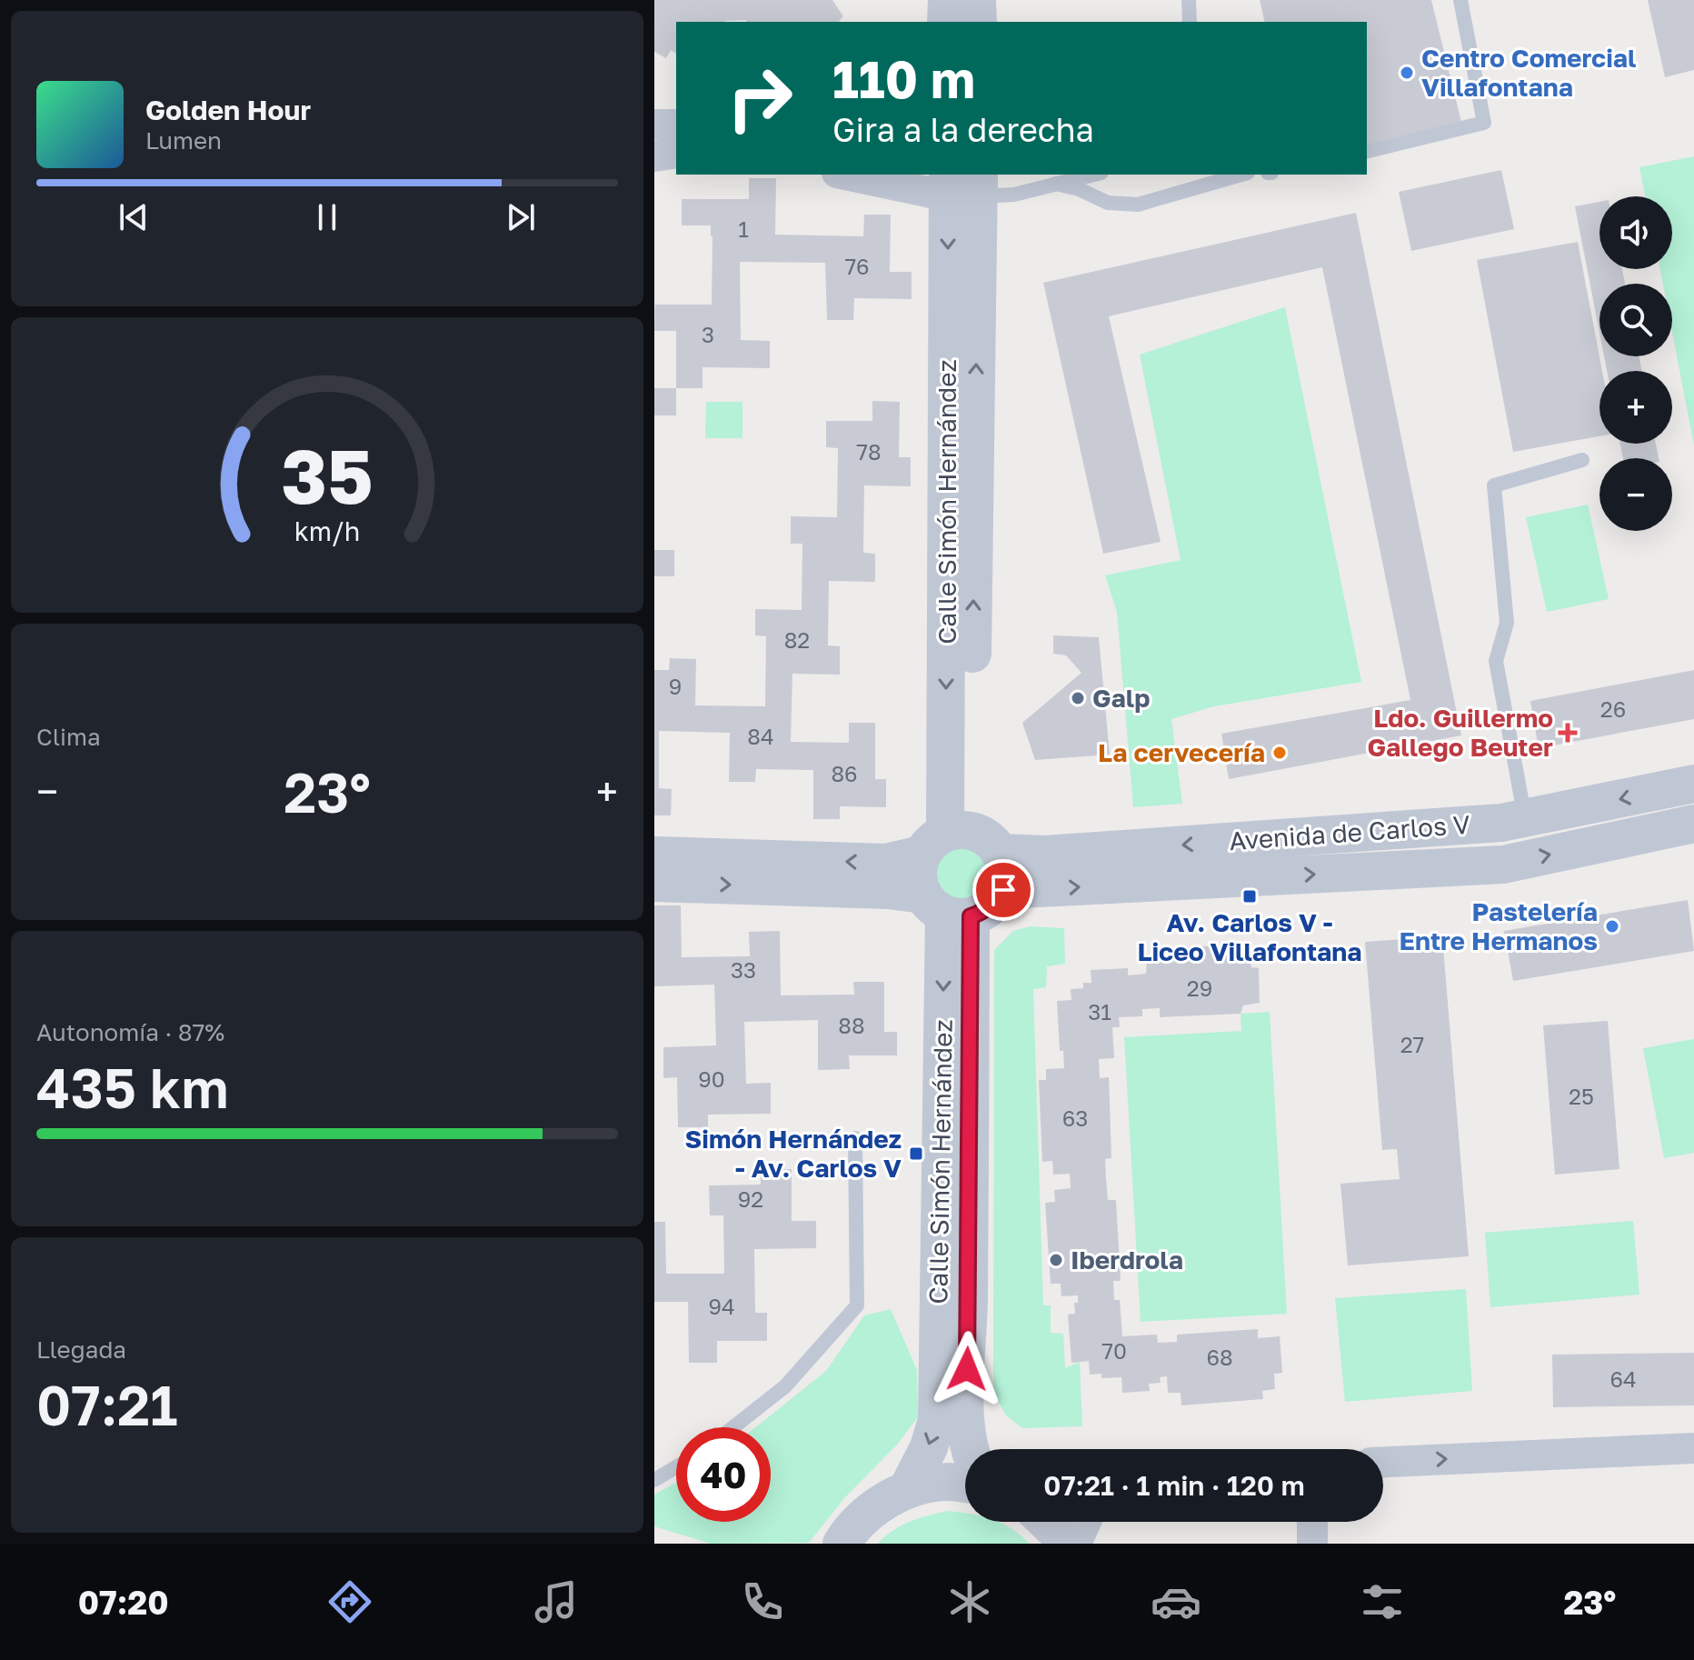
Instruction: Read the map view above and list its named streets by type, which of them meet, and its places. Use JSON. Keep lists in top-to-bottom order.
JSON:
{
  "streets": {
    "street": ["Calle Simón Hernández", "Avenida de Carlos V"]
  },
  "crossings": [
    ["Calle Simón Hernández", "Avenida de Carlos V"]
  ],
  "places": {
    "other": [
      "Centro Comercial Villafontana",
      "Galp",
      "La cervecería",
      "Pastelería Entre Hermanos",
      "Iberdrola"
    ],
    "health": ["Ldo. Guillermo Gallego Beuter"],
    "transit": ["Av. Carlos V - Liceo Villafontana", "Simón Hernández - Av. Carlos V"]
  },
  "house_numbers": [
    "1",
    "76",
    "3",
    "78",
    "82",
    "9",
    "26",
    "84",
    "86",
    "33",
    "29",
    "31",
    "88",
    "27",
    "90",
    "25",
    "63",
    "92",
    "94",
    "70",
    "68",
    "64"
  ],
  "page": {
    "turn": ["110 m", "Gira a la derecha"],
    "song": ["Golden Hour", "Lumen"],
    "map_buttons": ["+", "−"],
    "tile": [
      "Clima",
      ["Autonomía · 87%", "435 km"],
      ["Llegada", "07:21"]
    ],
    "heat": ["−", "23°", "+"],
    "limit": "40",
    "trip": "07:21 · 1 min · 120 m",
    "tabs": ["07:20", "23°"],
    "gauge": ["35", "km/h"]
  }
}
